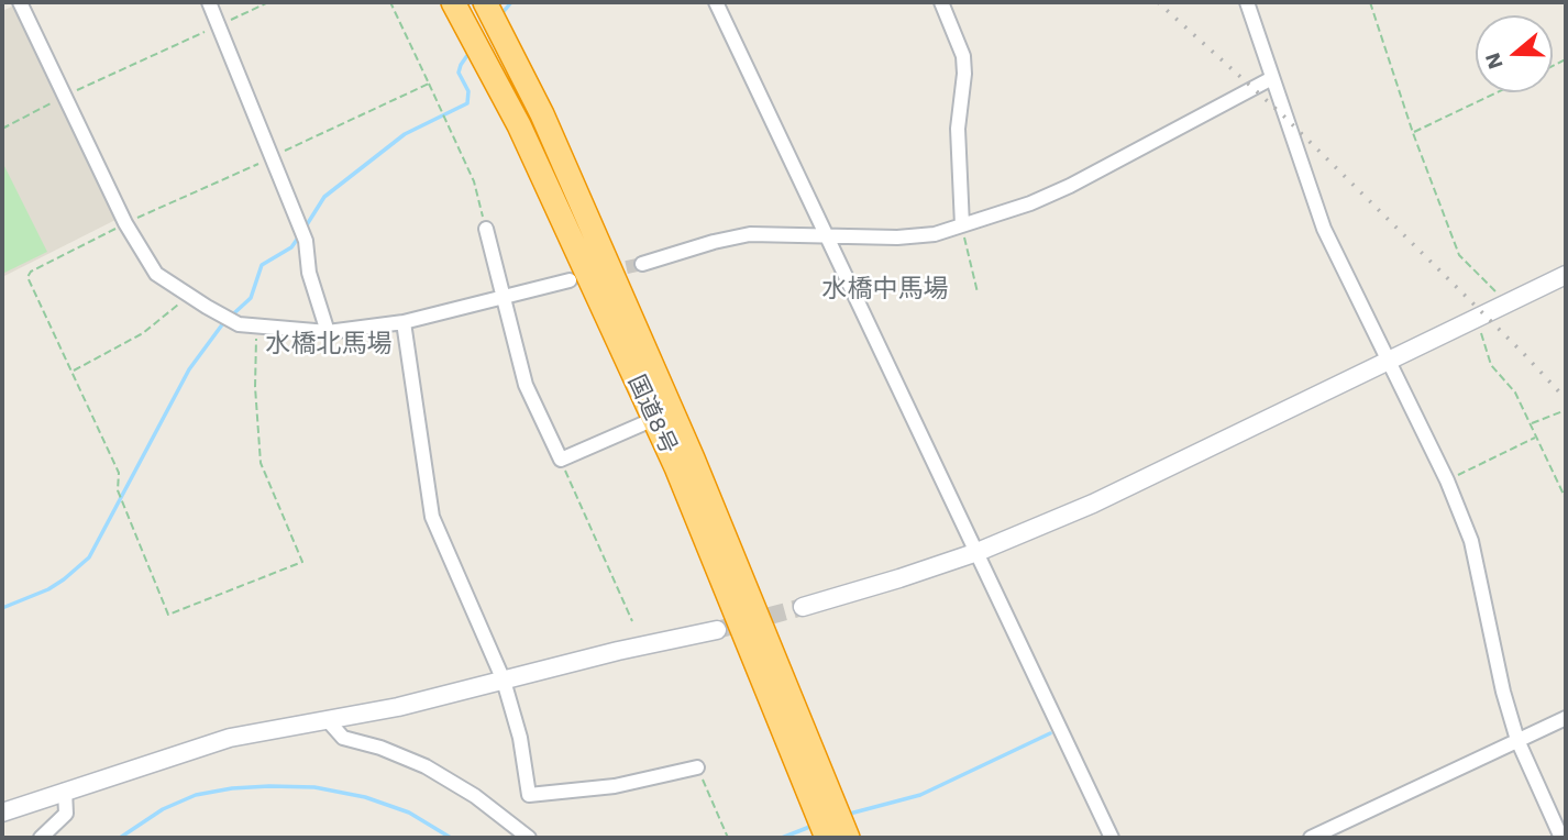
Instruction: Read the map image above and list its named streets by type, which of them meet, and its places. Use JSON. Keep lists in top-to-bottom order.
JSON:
{
  "streets": {
    "highway": ["国道8号"]
  },
  "districts": ["水橋中馬場", "水橋北馬場"],
  "north": "left"
}
